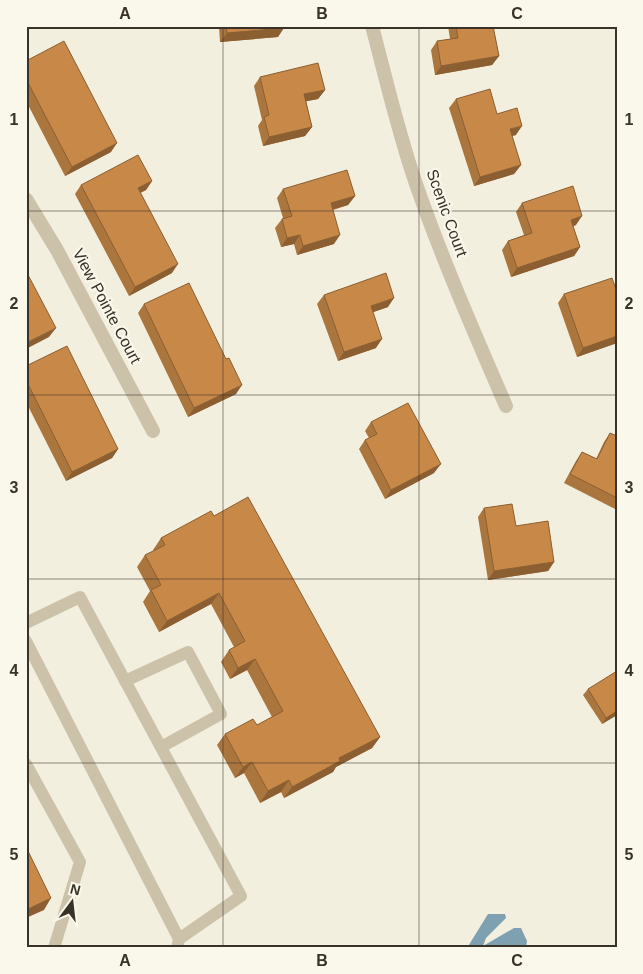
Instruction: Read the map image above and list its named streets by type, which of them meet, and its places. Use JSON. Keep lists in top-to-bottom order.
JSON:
{
  "streets": {
    "street": ["Scenic Court", "View Pointe Court"]
  },
  "north": "top",
  "grid": {
    "columns": ["A", "B", "C"],
    "rows": [
      "1",
      "2",
      "3",
      "4",
      "5"
    ]
  }
}
